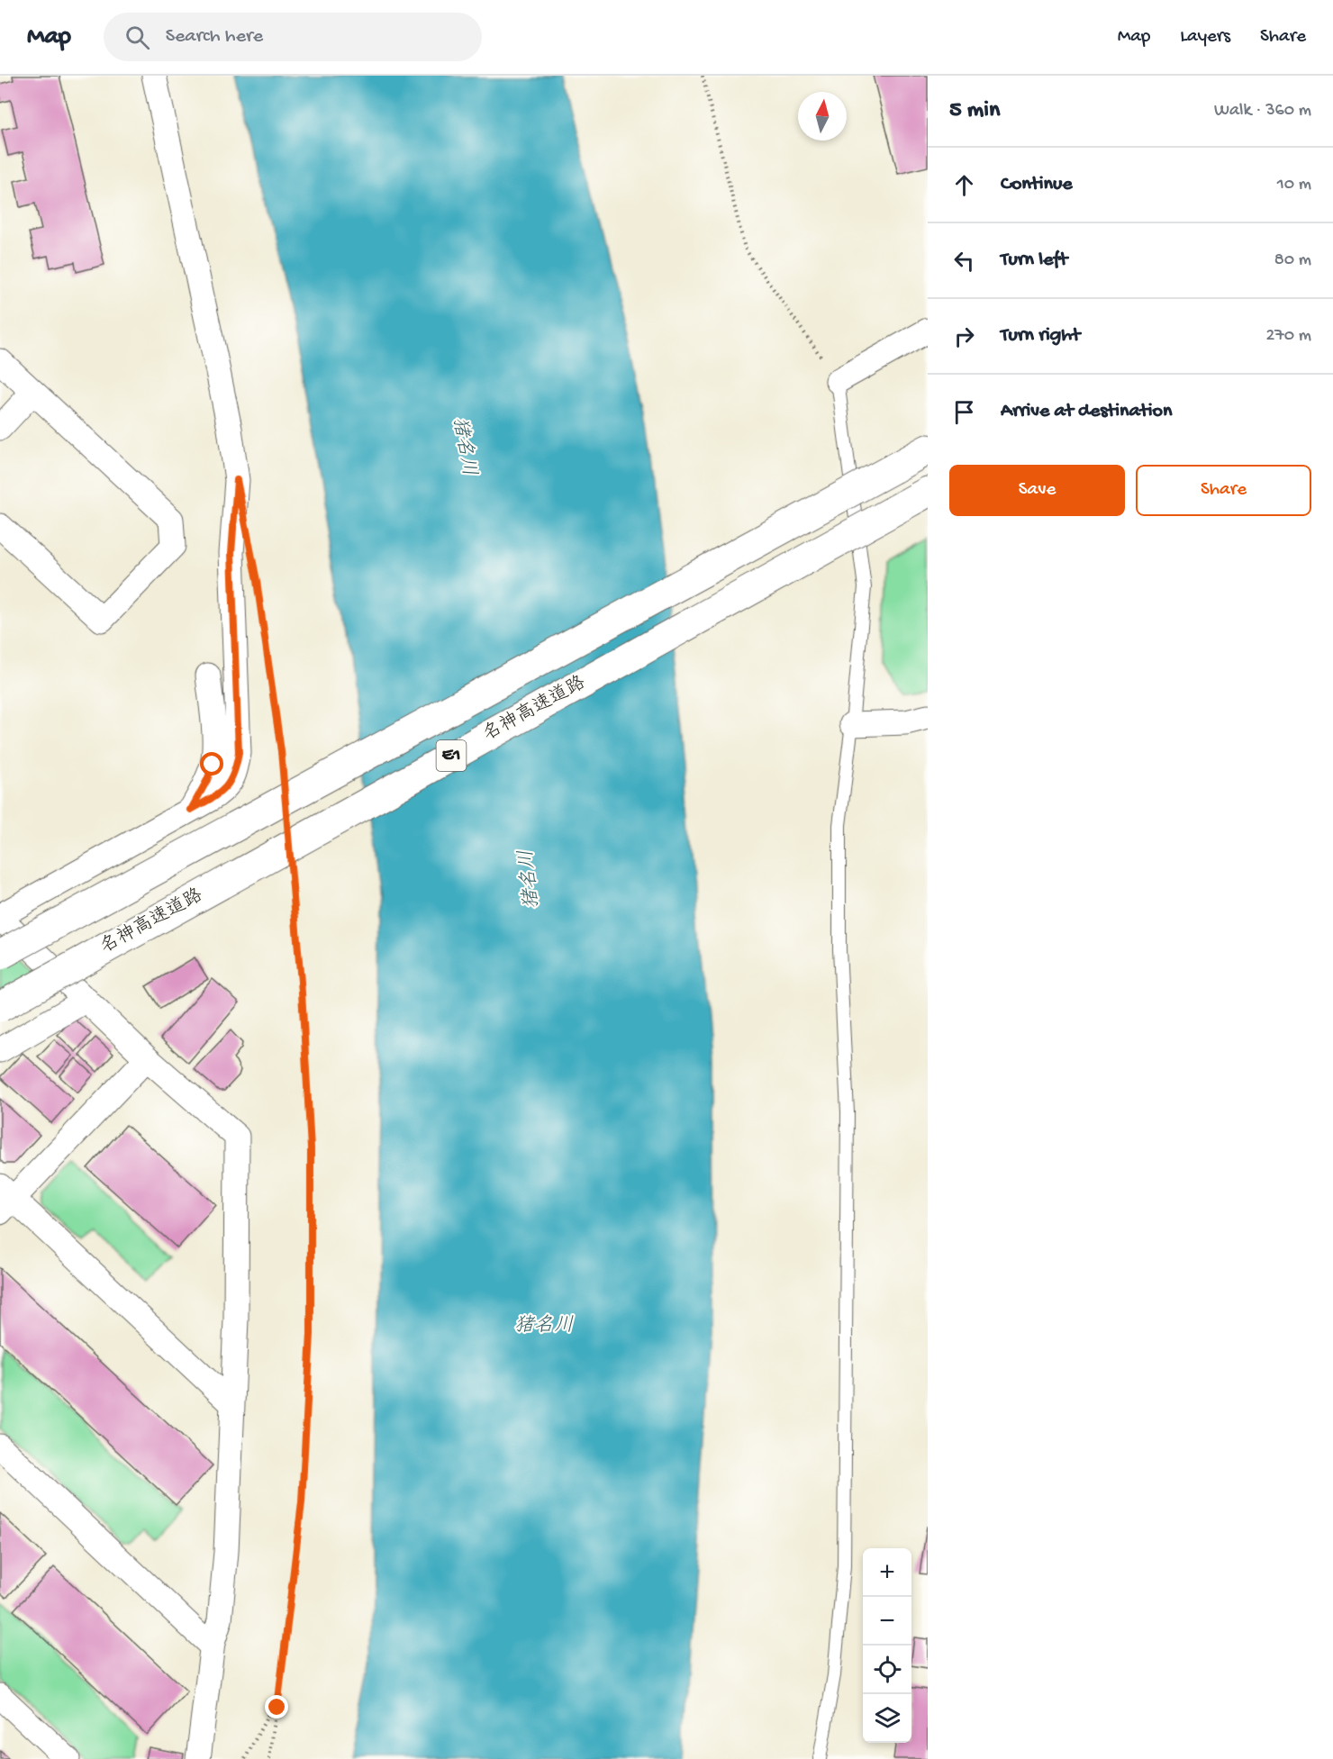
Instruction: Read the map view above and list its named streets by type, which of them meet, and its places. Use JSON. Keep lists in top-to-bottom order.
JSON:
{
  "streets": {
    "highway": ["名神高速道路", "E1"]
  },
  "water": ["猪名川"],
  "north": "top",
  "page": {
    "header": "Map",
    "search": "Search here",
    "nav": ["Map", "Layers", "Share"],
    "heading": ["5 min", "Walk · 360 m"],
    "list": [
      ["Continue", "10 m"],
      ["Turn left", "80 m"],
      ["Turn right", "270 m"],
      "Arrive at destination"
    ],
    "buttons": ["Save", "Share"],
    "map_buttons": ["+", "−"]
  }
}
